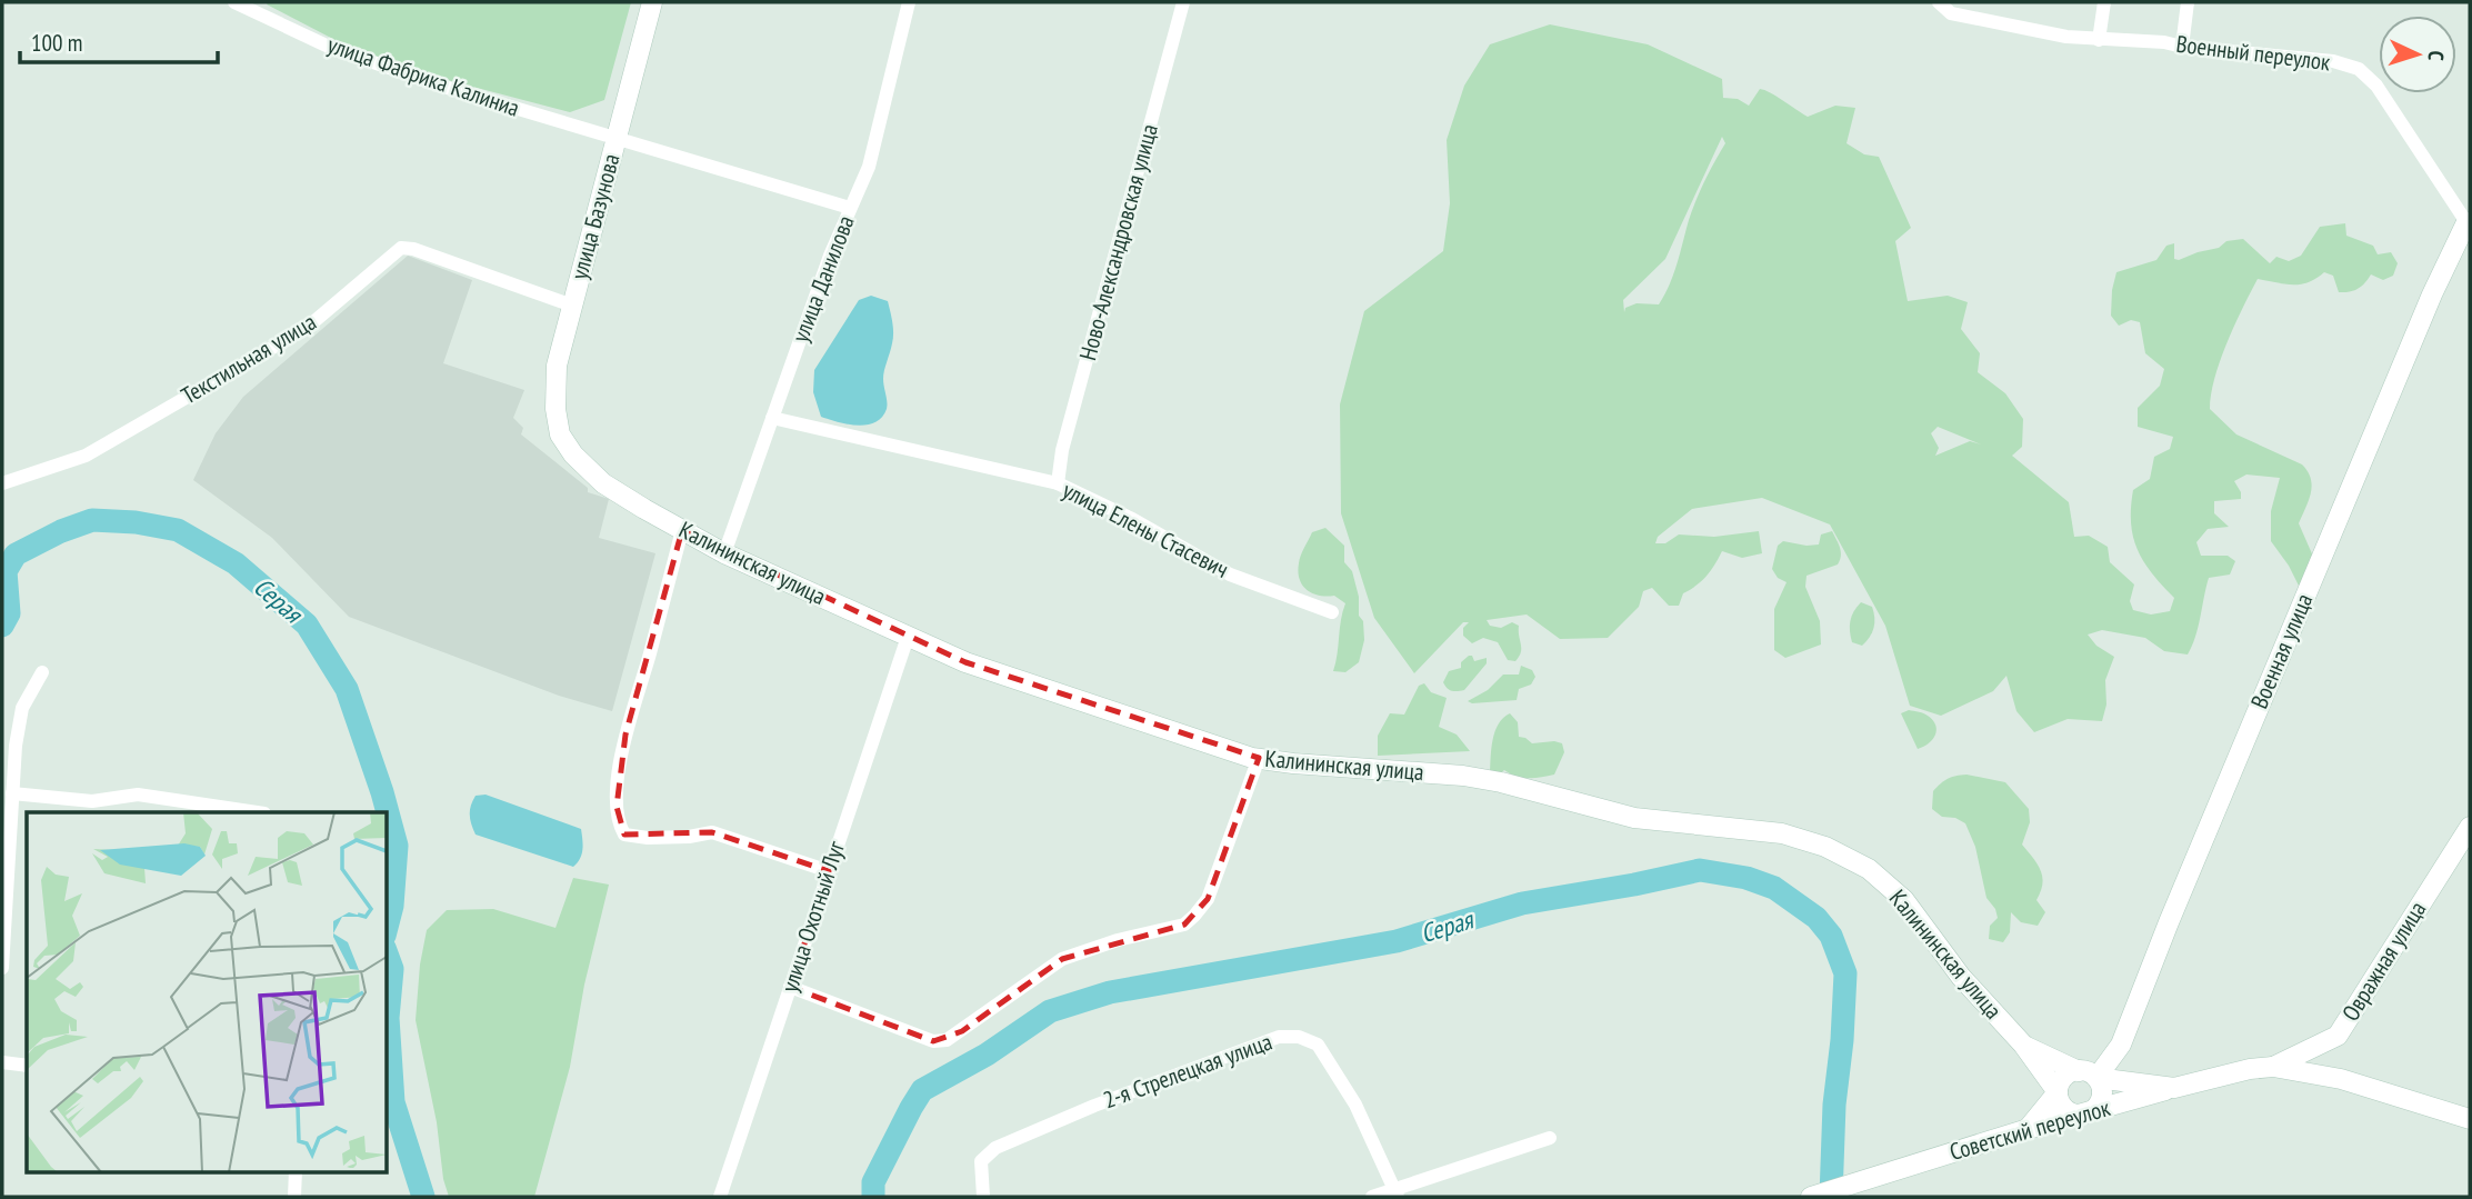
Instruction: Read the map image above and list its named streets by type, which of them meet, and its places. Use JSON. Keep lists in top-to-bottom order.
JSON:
{
  "streets": {
    "street": [
      "Военный переулок",
      "улица Фабрика Калиниа",
      "улица Базунова",
      "Ново-Александровская улица",
      "улица Данилова",
      "Текстильная улица",
      "улица Елены Стасевич",
      "Калининская улица",
      "Военная улица",
      "улица Охотный Луг",
      "Овражная улица",
      "2-я Стрелецкая улица",
      "Советский переулок"
    ]
  },
  "crossings": [
    ["Военный переулок", "Военная улица"],
    ["улица Фабрика Калиниа", "улица Базунова"],
    ["улица Фабрика Калиниа", "улица Данилова"],
    ["улица Базунова", "Текстильная улица"],
    ["улица Базунова", "Калининская улица"],
    ["Ново-Александровская улица", "улица Елены Стасевич"],
    ["улица Данилова", "улица Елены Стасевич"],
    ["улица Данилова", "Калининская улица"],
    ["Калининская улица", "Военная улица"],
    ["Калининская улица", "улица Охотный Луг"],
    ["Калининская улица", "Советский переулок"],
    ["Военная улица", "Советский переулок"]
  ],
  "water": ["Серая"],
  "scale_bar": "100 m",
  "north": "right"
}
